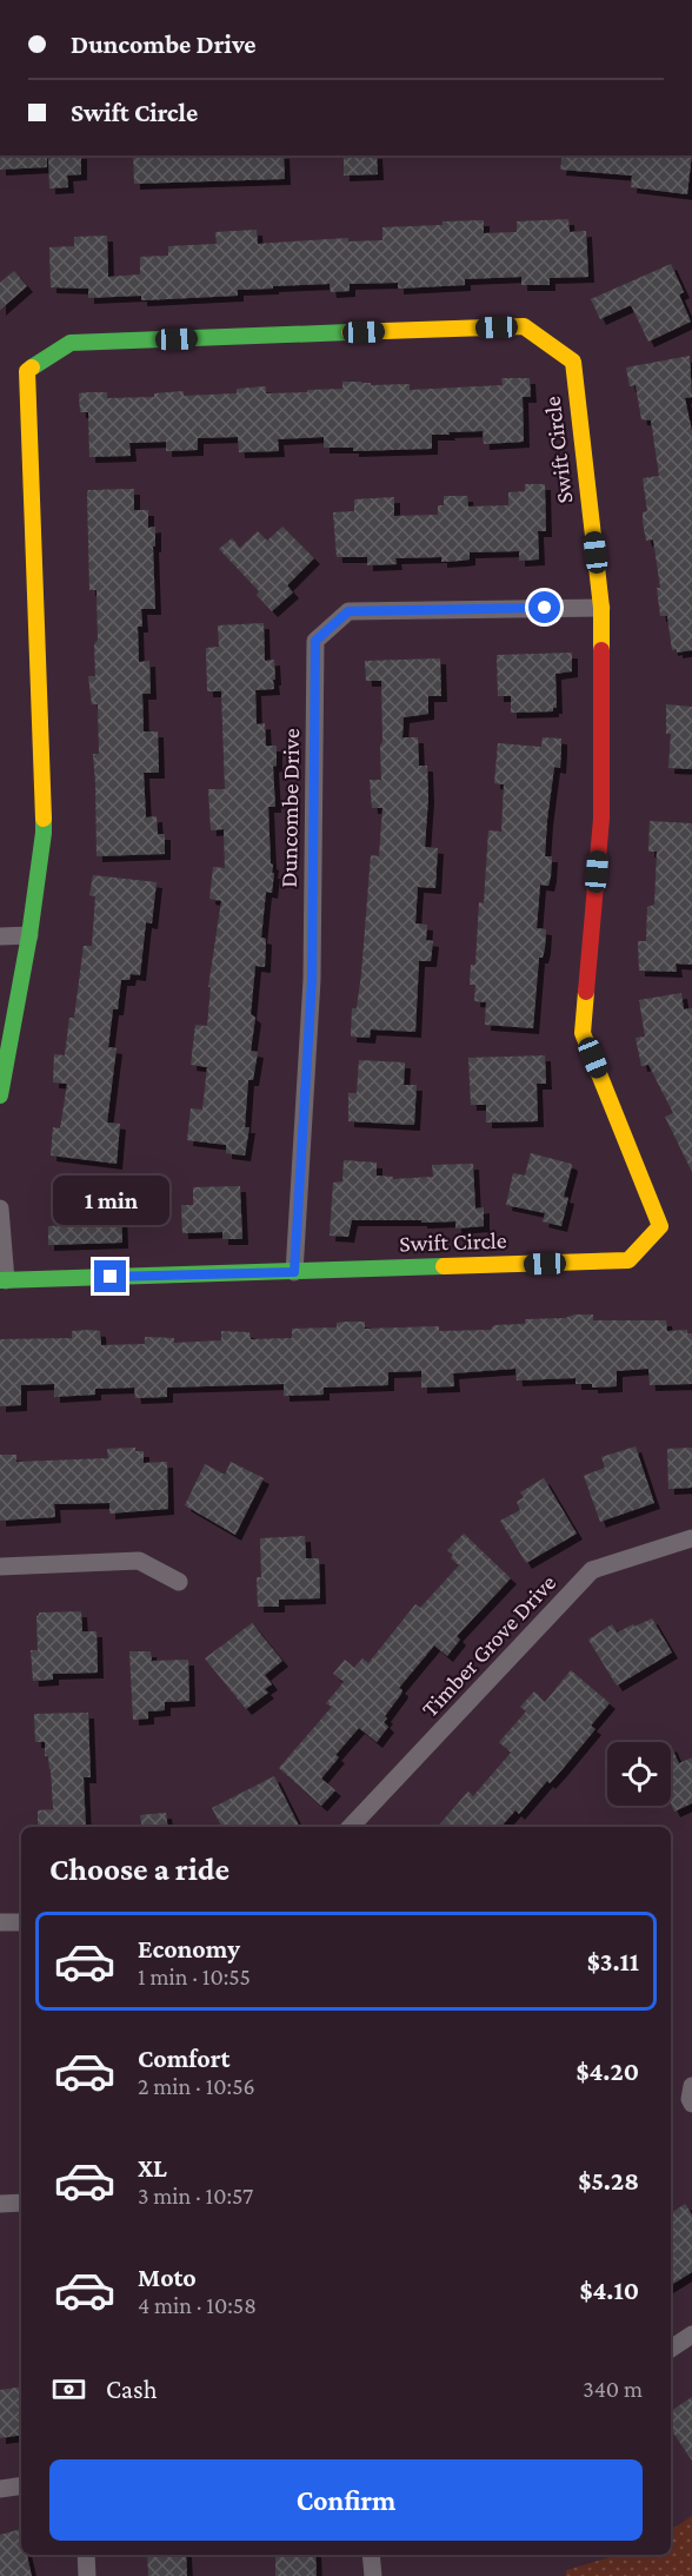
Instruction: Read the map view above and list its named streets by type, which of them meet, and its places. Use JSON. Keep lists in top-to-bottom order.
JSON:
{
  "streets": {
    "street": ["Swift Circle", "Duncombe Drive", "Timber Grove Drive"]
  },
  "crossings": [
    ["Swift Circle", "Duncombe Drive"]
  ],
  "page": {
    "banner": ["Duncombe Drive", "Swift Circle"],
    "bubble": "1 min",
    "heading": "Choose a ride",
    "list": [
      {
        "name": "Economy",
        "note": "1 min · 10:55",
        "value": "$3.11"
      },
      {
        "name": "Comfort",
        "note": "2 min · 10:56",
        "value": "$4.20"
      },
      {
        "name": "XL",
        "note": "3 min · 10:57",
        "value": "$5.28"
      },
      {
        "name": "Moto",
        "note": "4 min · 10:58",
        "value": "$4.10"
      }
    ],
    "pay": ["Cash", "340 m"],
    "buttons": "Confirm"
  }
}
